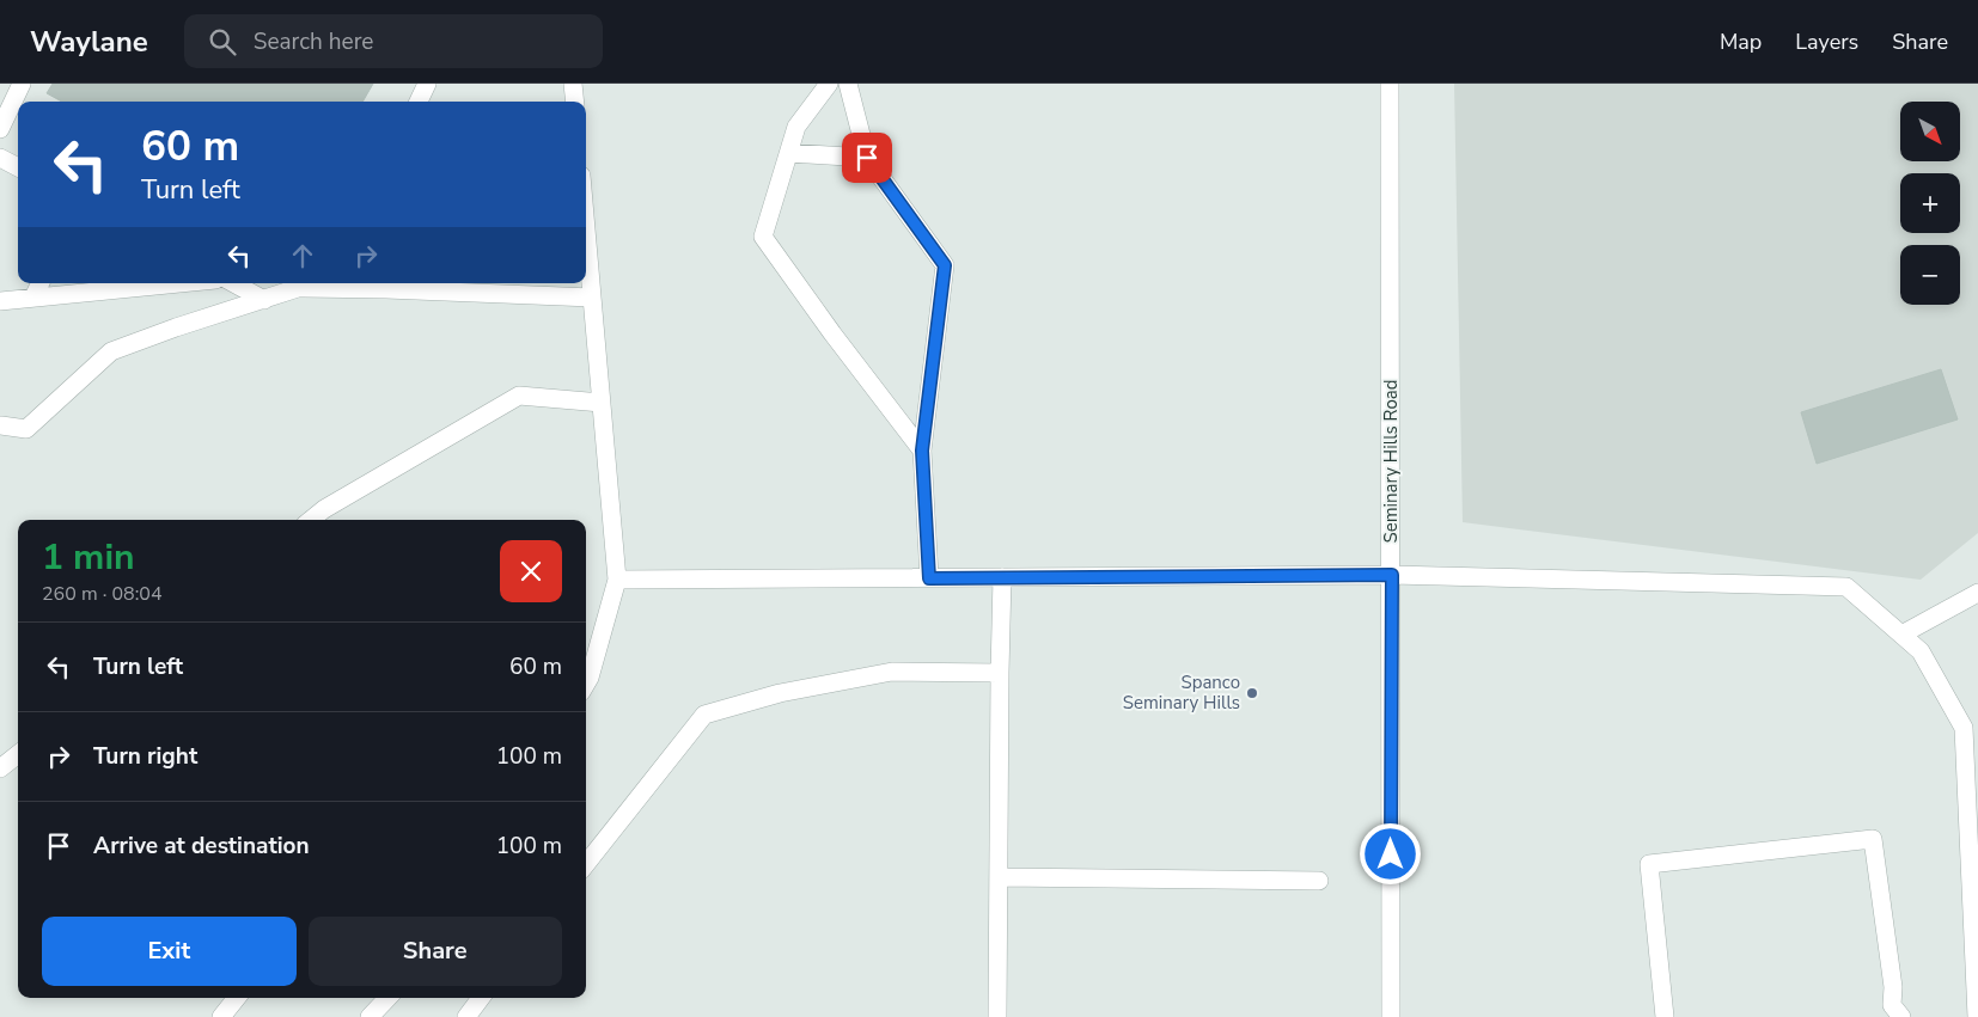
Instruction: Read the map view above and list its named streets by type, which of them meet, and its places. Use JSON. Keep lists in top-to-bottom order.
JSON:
{
  "streets": {
    "street": ["Seminary Hills Road"]
  },
  "places": ["Spanco Seminary Hills"],
  "north": "bottom right",
  "page": {
    "header": "Waylane",
    "search": "Search here",
    "nav": ["Map", "Layers", "Share"],
    "map_buttons": ["+", "−"],
    "turn": ["60 m", "Turn left"],
    "heading": ["1 min", "260 m · 08:04"],
    "list": [
      {
        "name": "Turn left",
        "value": "60 m"
      },
      {
        "name": "Turn right",
        "value": "100 m"
      },
      {
        "name": "Arrive at destination",
        "value": "100 m"
      }
    ],
    "buttons": ["Exit", "Share"]
  }
}
